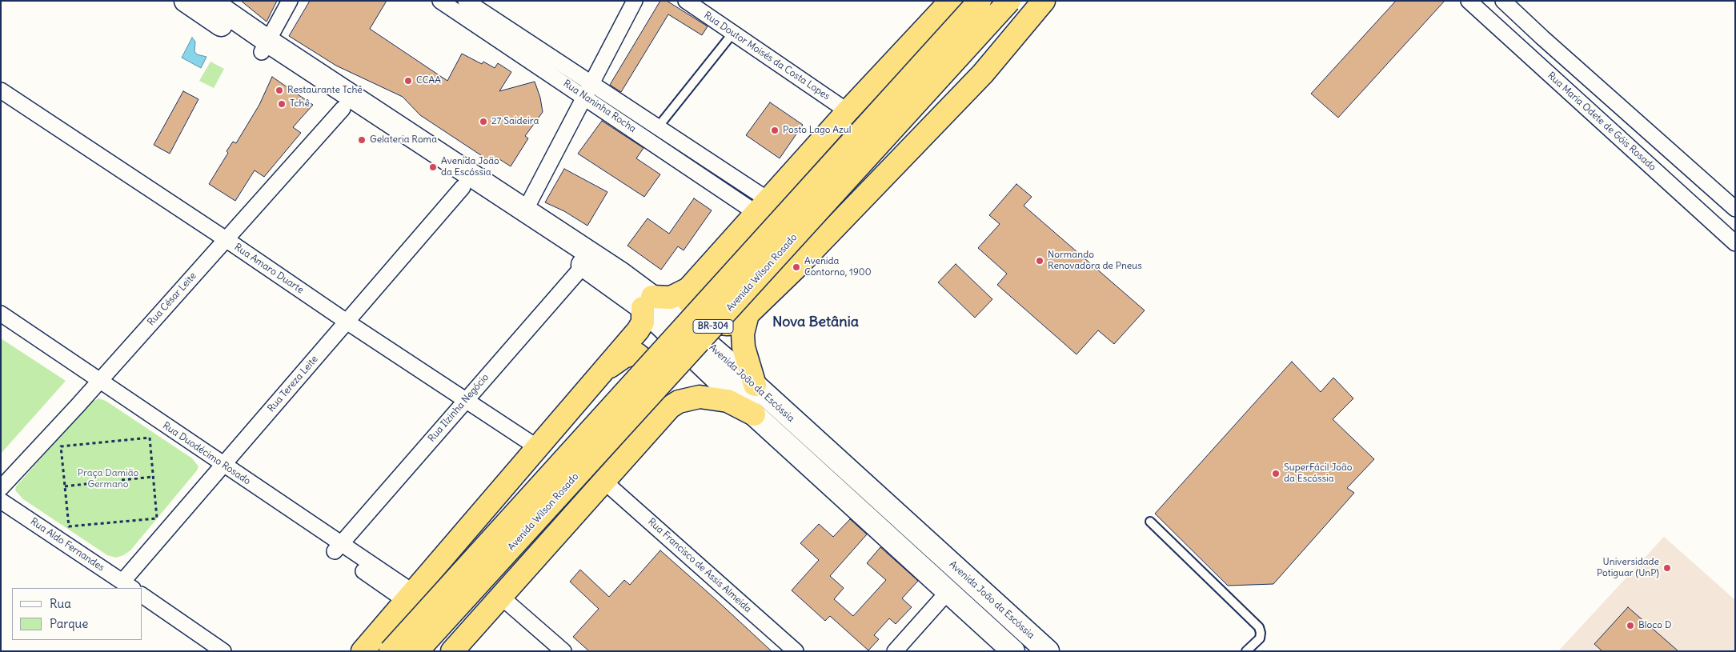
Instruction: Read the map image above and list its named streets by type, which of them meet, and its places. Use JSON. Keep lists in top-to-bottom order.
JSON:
{
  "streets": {
    "highway": ["Avenida Wilson Rosado", "BR-304"],
    "main road": ["Avenida João da Escóssia"],
    "street": [
      "Rua Doutor Moisés da Costa Lopes",
      "Rua Naninha Rocha",
      "Rua Maria Odete de Góis Rosado",
      "Rua Amaro Duarte",
      "Rua César Leite",
      "Rua Tereza Leite",
      "Rua Ilzinha Negócio",
      "Rua Duodécimo Rosado",
      "Rua Aldo Fernandes",
      "Rua Francisco de Assis Almeida"
    ]
  },
  "crossings": [
    ["Rua Amaro Duarte", "Rua César Leite"],
    ["Rua Amaro Duarte", "Rua Tereza Leite"],
    ["Rua Amaro Duarte", "Rua Ilzinha Negócio"],
    ["Rua César Leite", "Avenida João da Escóssia"],
    ["Rua César Leite", "Rua Duodécimo Rosado"],
    ["Avenida João da Escóssia", "Rua Tereza Leite"],
    ["Avenida João da Escóssia", "Rua Ilzinha Negócio"],
    ["Rua Tereza Leite", "Rua Duodécimo Rosado"],
    ["Rua Tereza Leite", "Rua Aldo Fernandes"],
    ["Rua Ilzinha Negócio", "Rua Duodécimo Rosado"]
  ],
  "districts": ["Nova Betânia"],
  "parks": ["Praça Damião Germano"],
  "places": [
    "CCAA",
    "Restaurante Tchê",
    "Tchê",
    "27 Saideira",
    "Posto Lago Azul",
    "Gelateria Roma",
    "Avenida João da Escóssia",
    "Normando Renovadora de Pneus",
    "Avenida Contorno, 1900",
    "SuperFácil João da Escóssia",
    "Universidade Potiguar (UnP)",
    "Bloco D"
  ],
  "legend": ["Rua", "Parque"]
}
